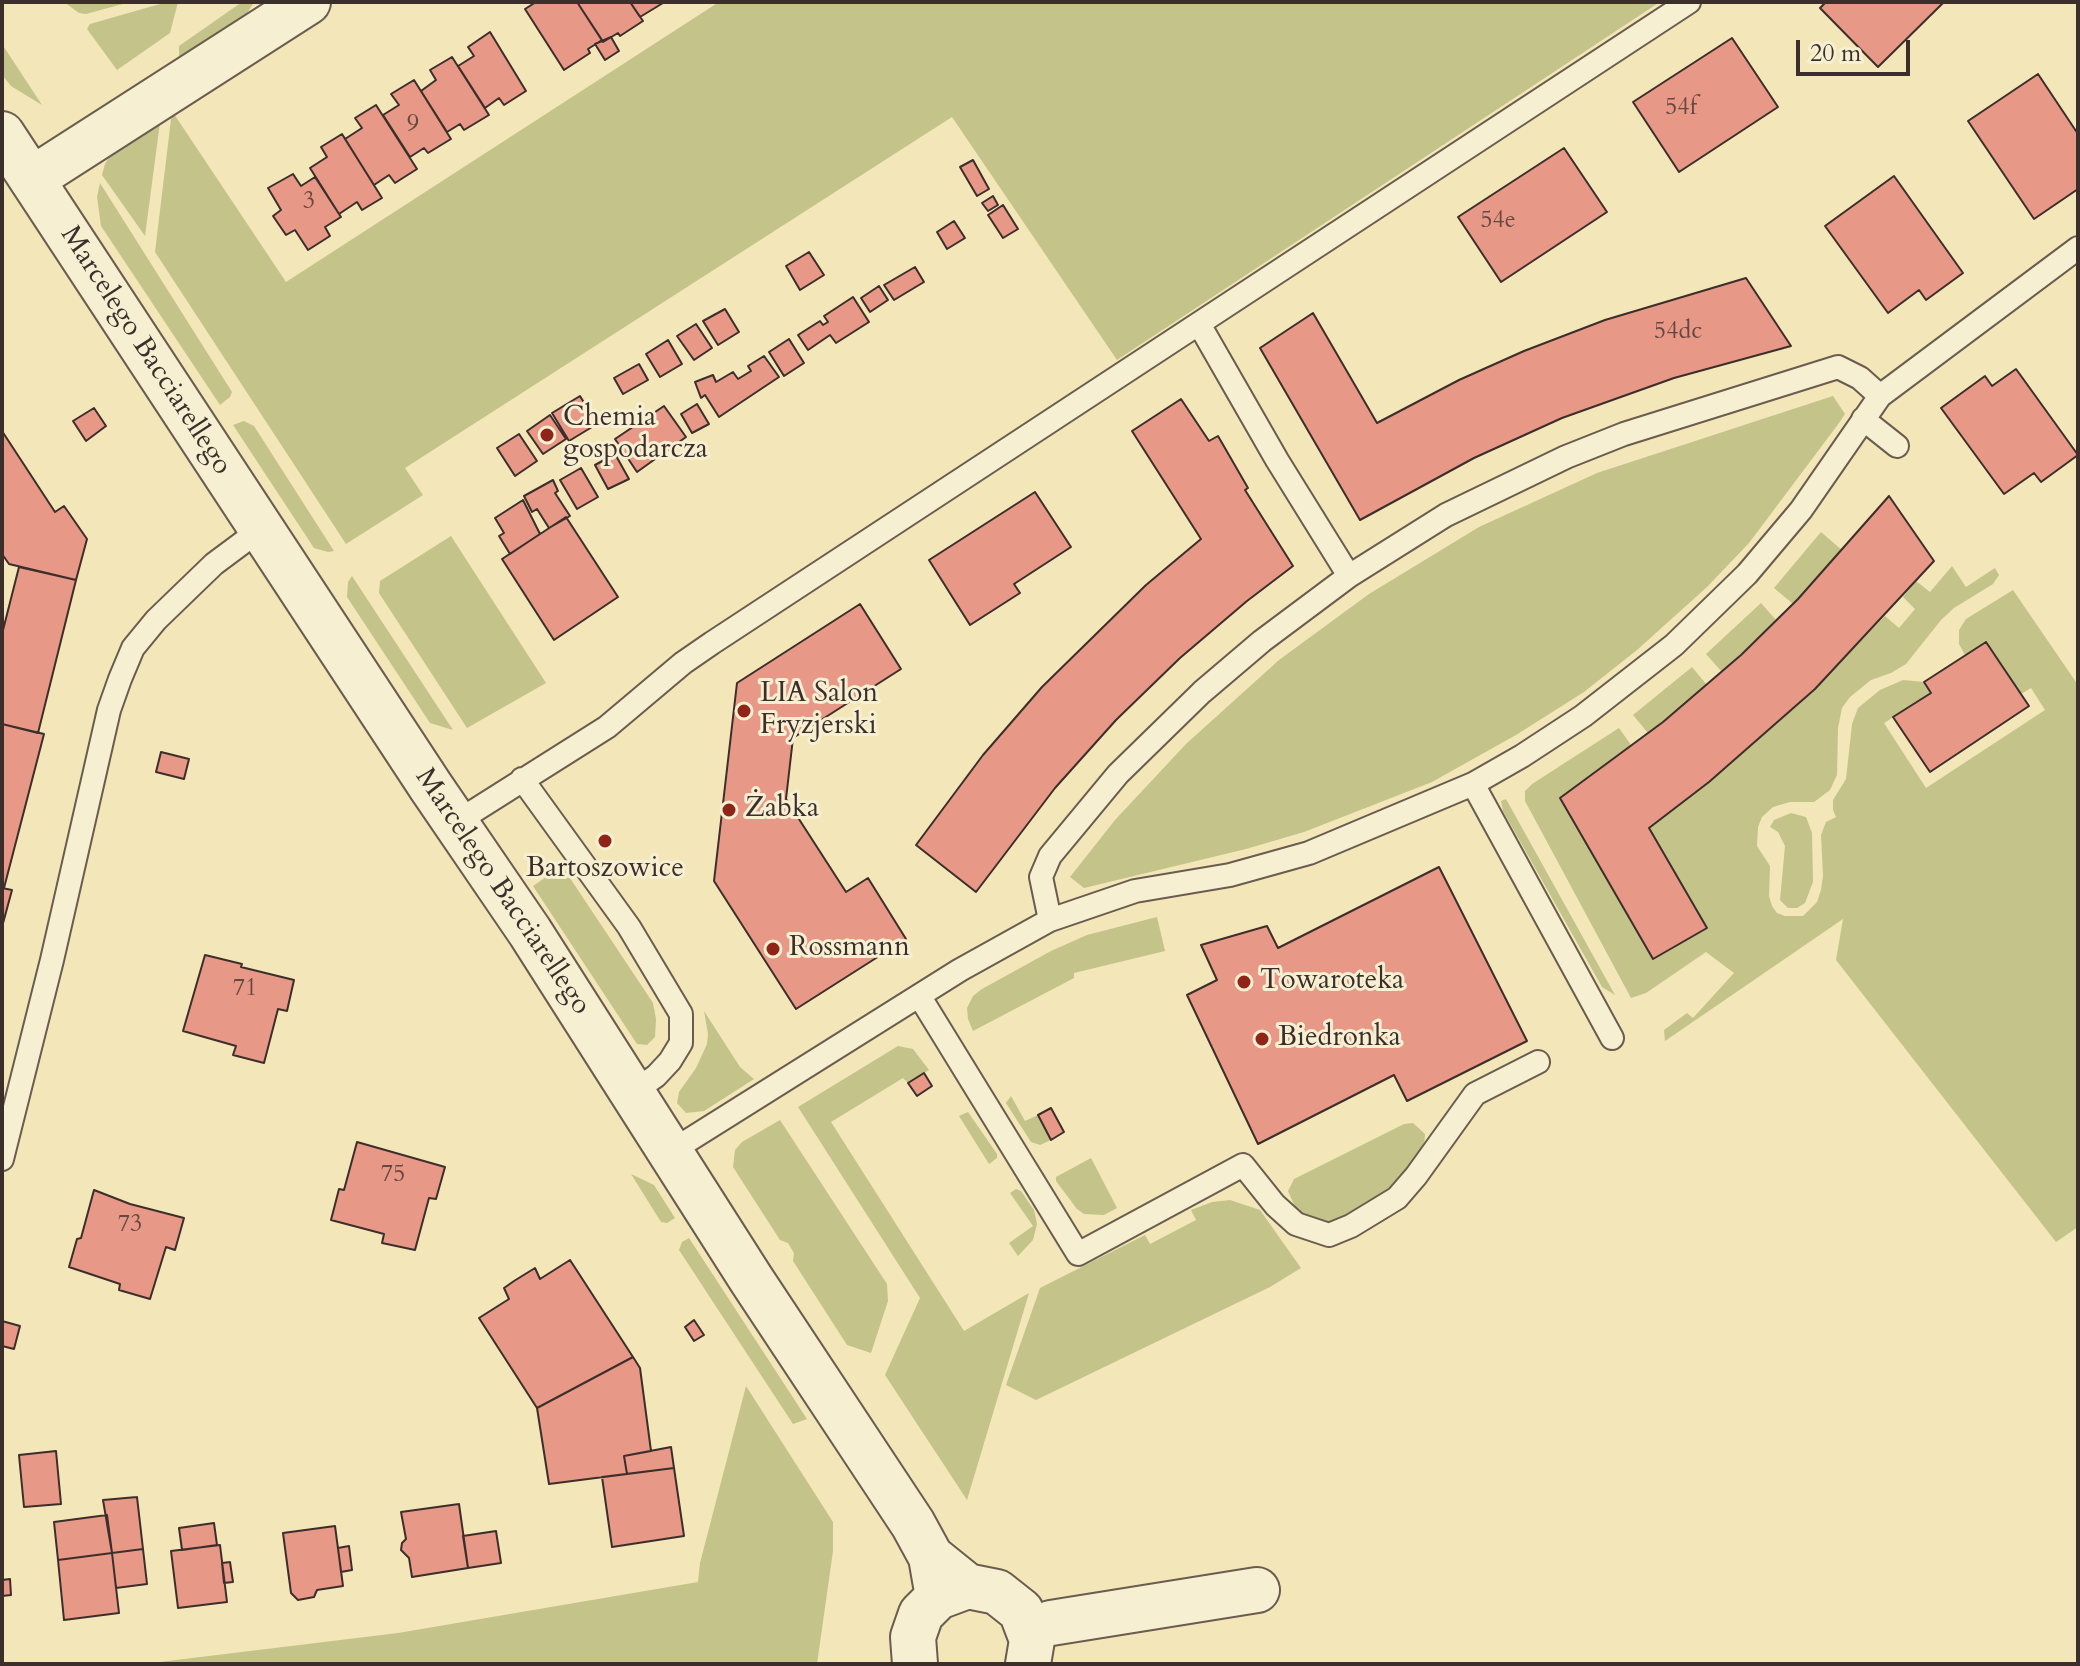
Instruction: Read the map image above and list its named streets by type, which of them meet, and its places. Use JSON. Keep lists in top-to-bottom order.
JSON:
{
  "streets": {
    "street": ["Marcelego Bacciarellego"]
  },
  "places": [
    "Chemia gospodarcza",
    "LIA Salon Fryzjerski",
    "Żabka",
    "Bartoszowice",
    "Rossmann",
    "Towaroteka",
    "Biedronka"
  ],
  "house_numbers": [
    "54f",
    "9",
    "3",
    "54e",
    "54dc",
    "71",
    "75",
    "73"
  ],
  "scale_bar": "20 m"
}
